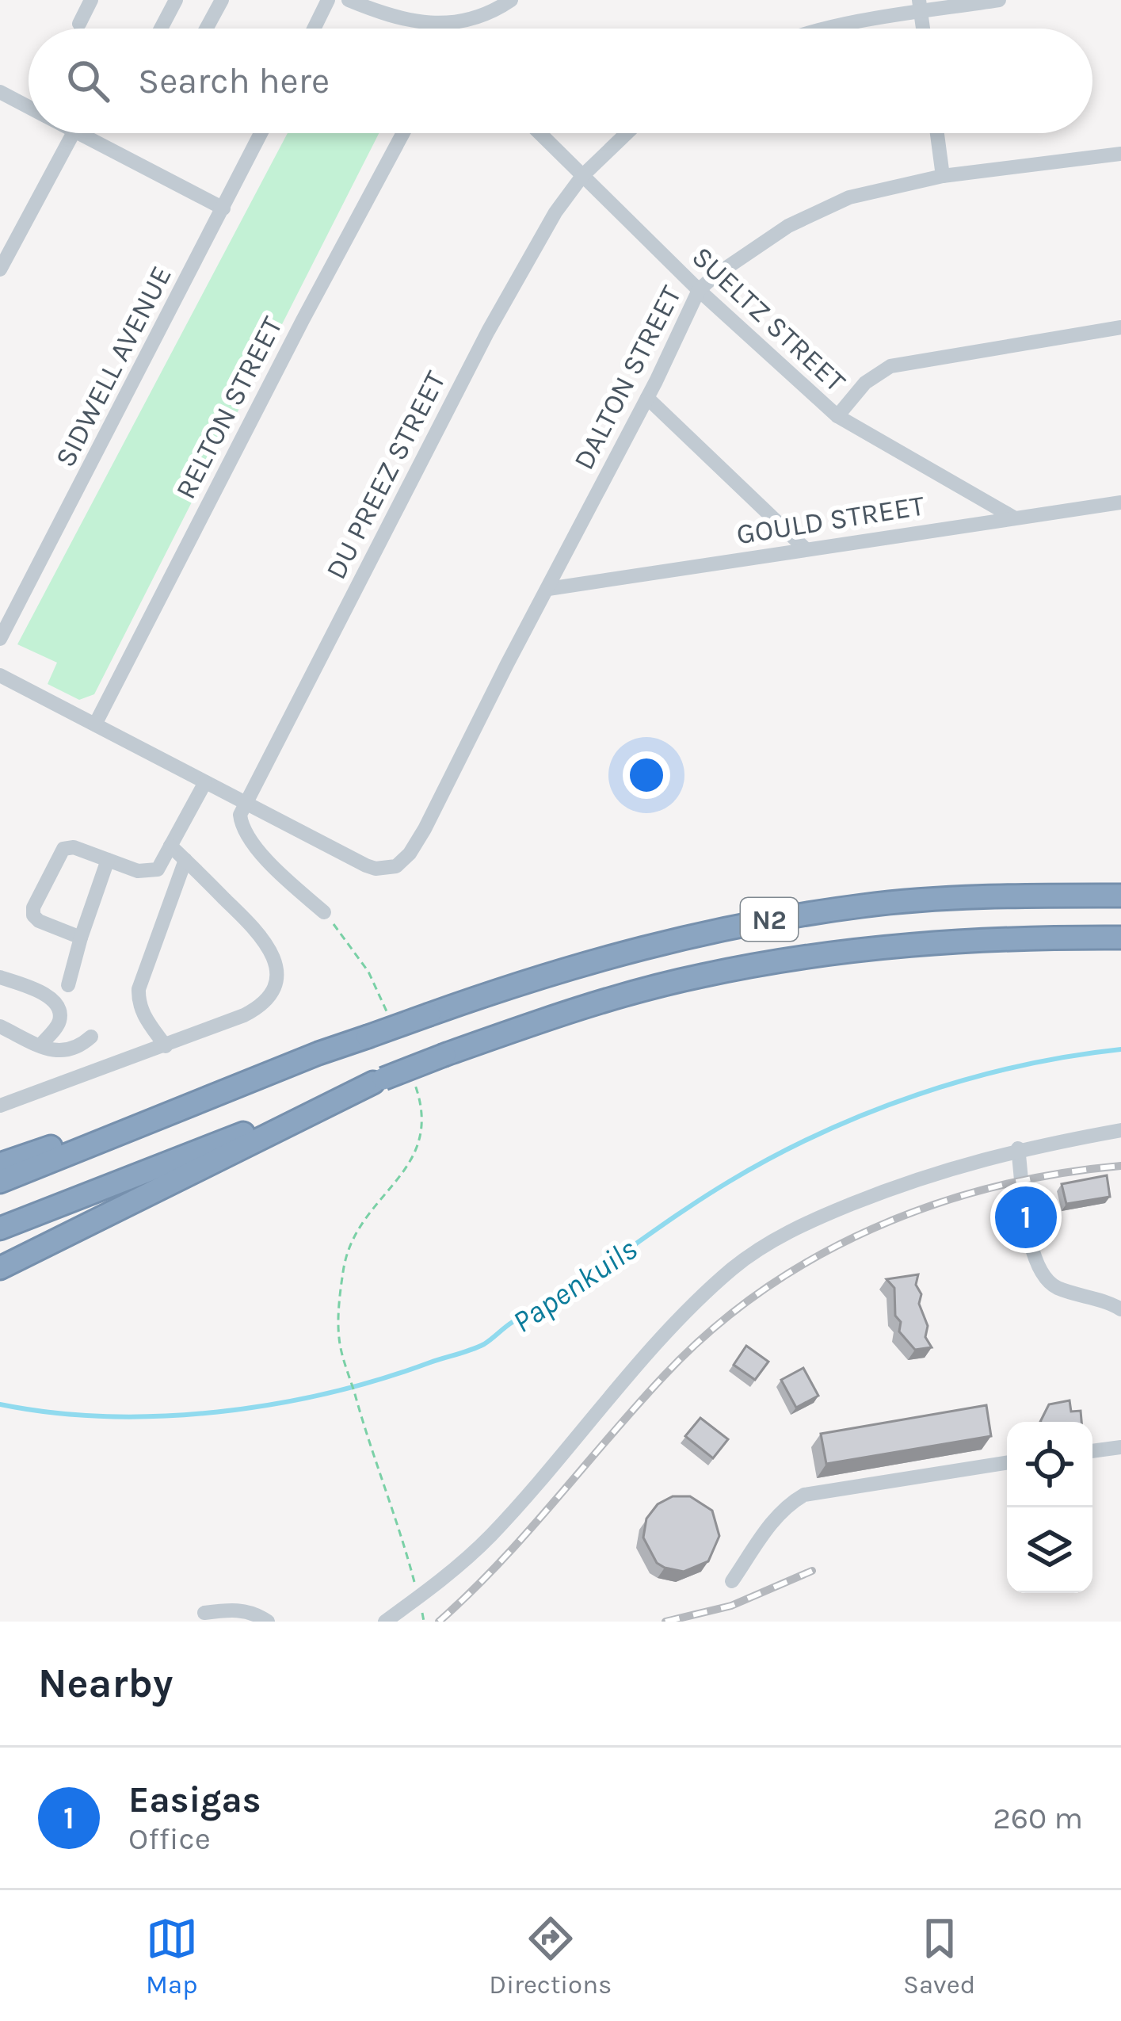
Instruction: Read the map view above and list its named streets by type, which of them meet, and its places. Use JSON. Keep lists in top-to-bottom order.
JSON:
{
  "streets": {
    "highway": ["N2"],
    "street": [
      "SUELTZ STREET",
      "SIDWELL AVENUE",
      "DALTON STREET",
      "RELTON STREET",
      "DU PREEZ STREET",
      "GOULD STREET"
    ]
  },
  "crossings": [
    ["SUELTZ STREET", "DALTON STREET"],
    ["SUELTZ STREET", "DU PREEZ STREET"],
    ["SUELTZ STREET", "GOULD STREET"],
    ["DALTON STREET", "DU PREEZ STREET"],
    ["DALTON STREET", "GOULD STREET"]
  ],
  "water": ["Papenkuils"],
  "page": {
    "search": "Search here",
    "pins": "1",
    "heading": "Nearby",
    "list": [
      {
        "mark": "1",
        "name": "Easigas",
        "note": "Office",
        "value": "260 m"
      }
    ],
    "nav": ["Map", "Directions", "Saved"]
  }
}
